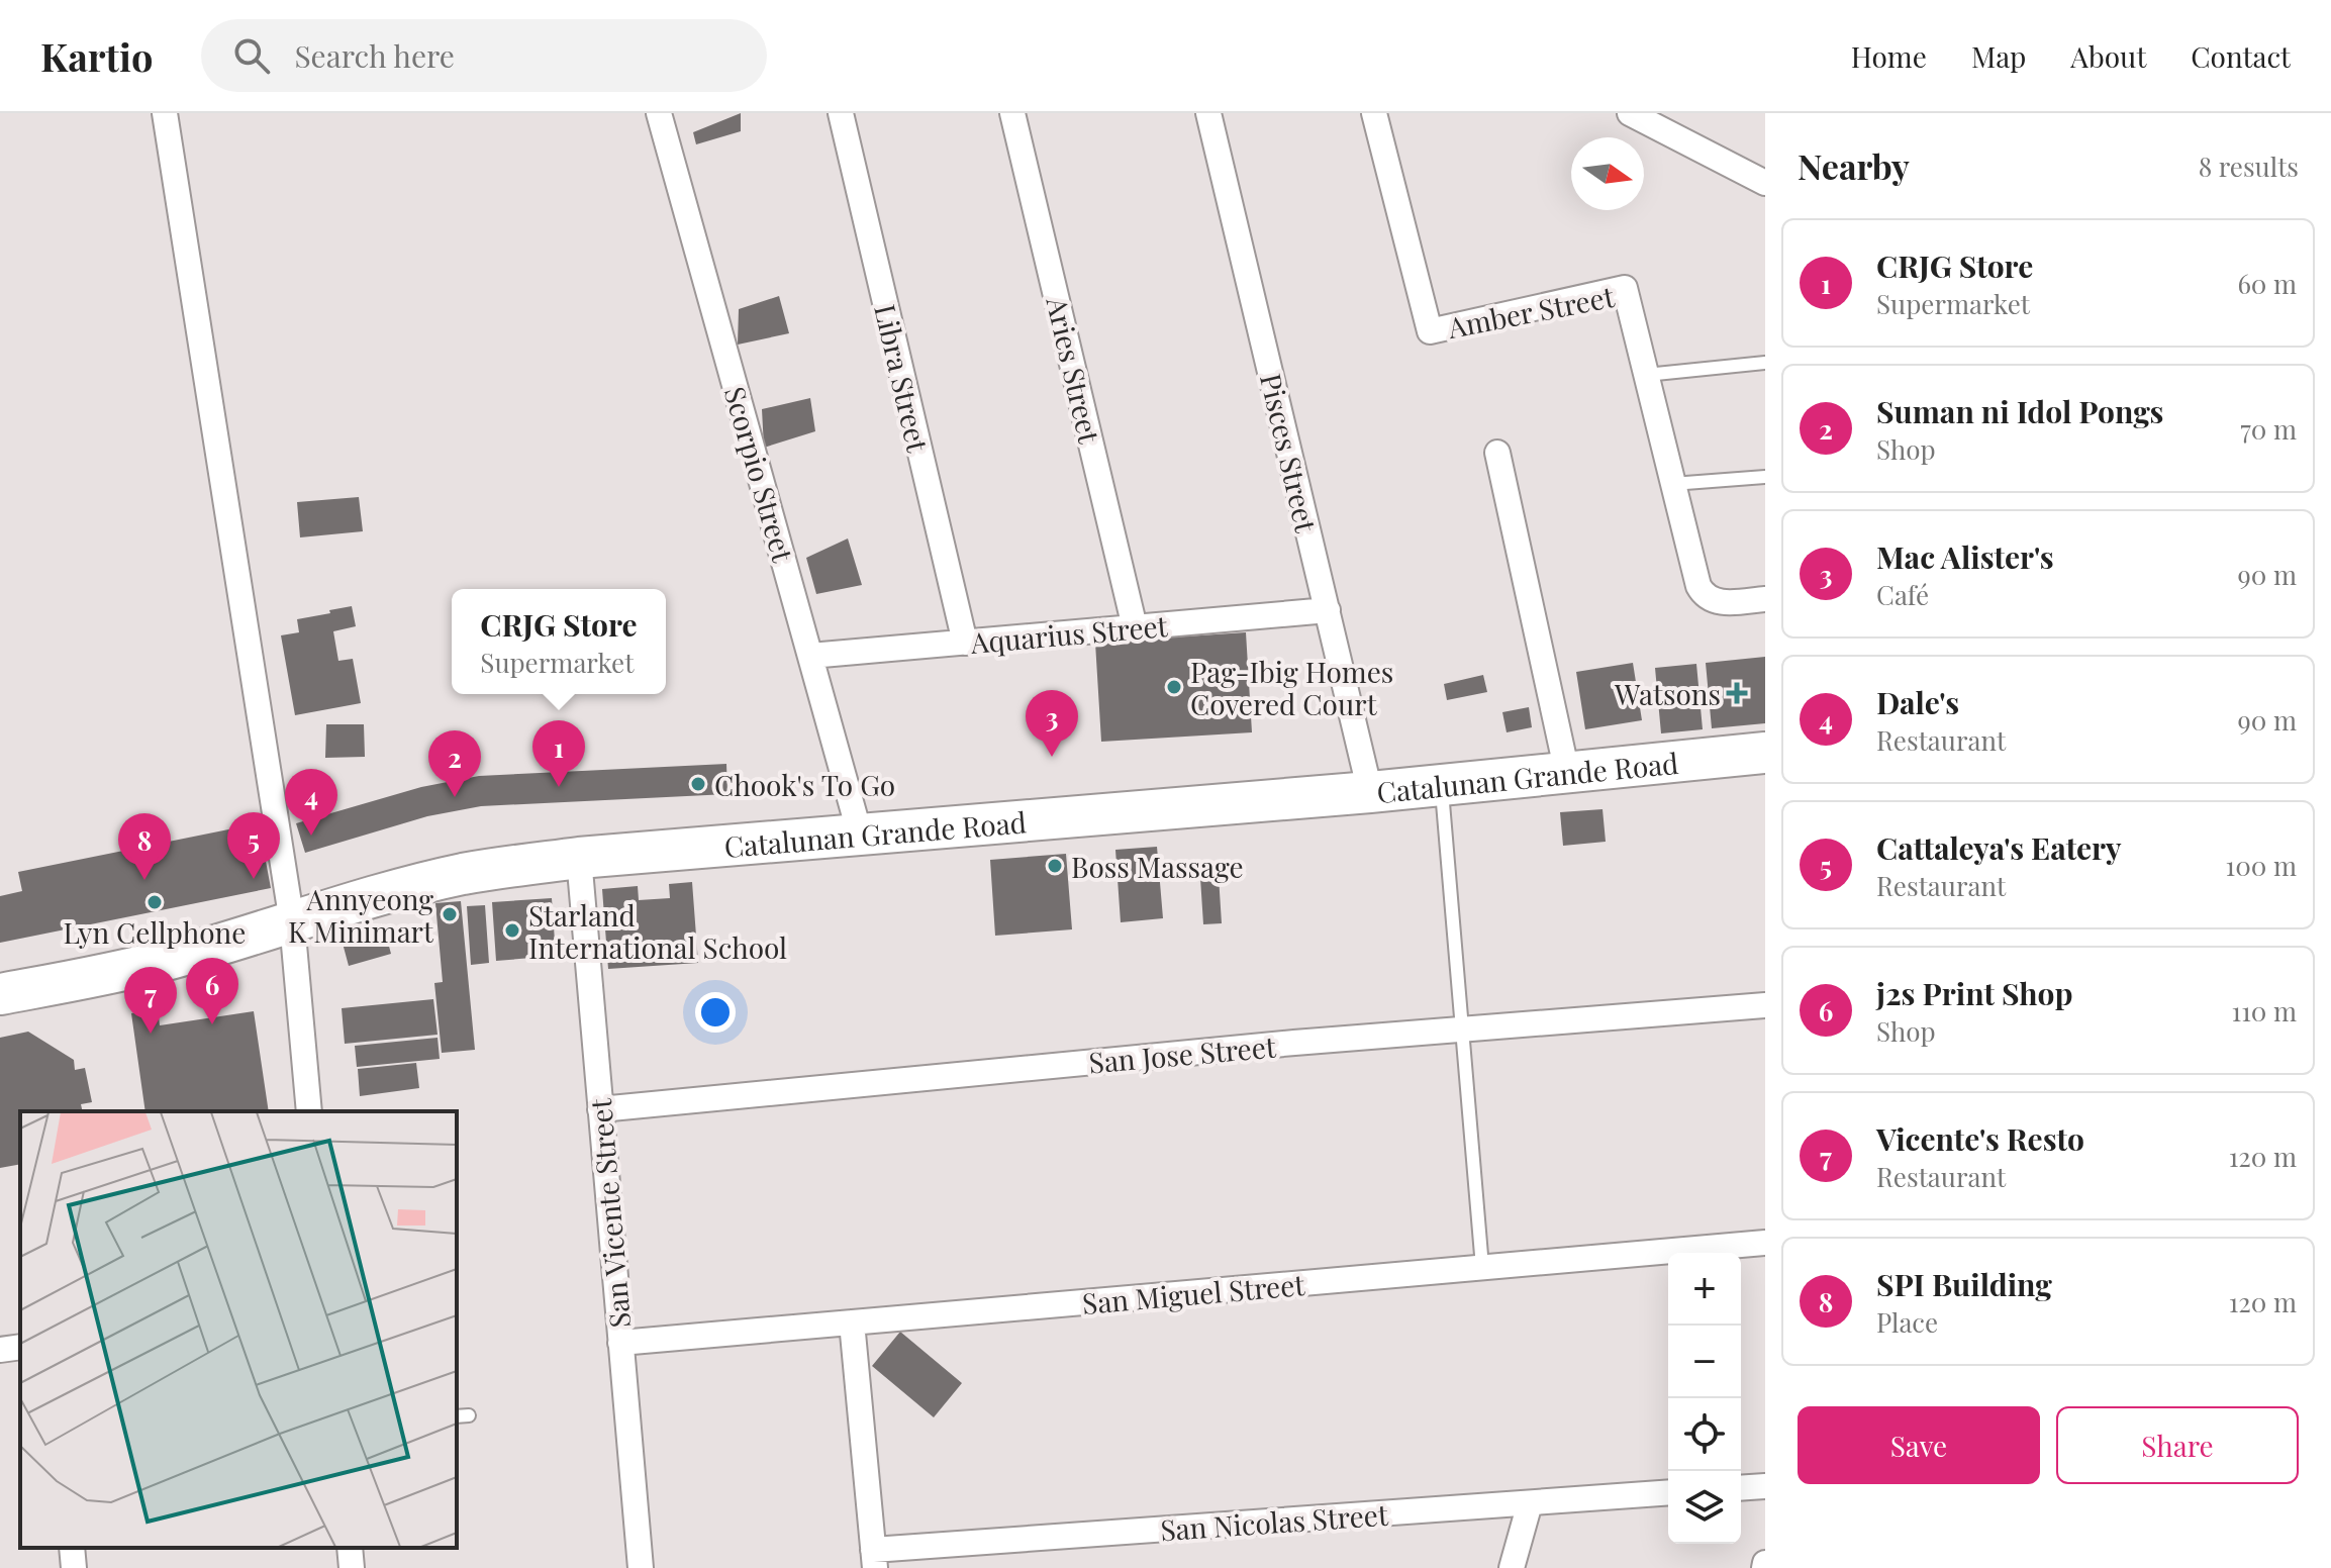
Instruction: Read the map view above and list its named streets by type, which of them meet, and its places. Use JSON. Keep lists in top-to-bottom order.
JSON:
{
  "streets": {
    "main road": ["Catalunan Grande Road"],
    "street": [
      "Amber Street",
      "Aries Street",
      "Libra Street",
      "Pisces Street",
      "Scorpio Street",
      "Aquarius Street",
      "San Jose Street",
      "San Vicente Street",
      "San Miguel Street",
      "San Nicolas Street"
    ]
  },
  "crossings": [
    ["Aries Street", "Aquarius Street"],
    ["Libra Street", "Aquarius Street"],
    ["Pisces Street", "Aquarius Street"],
    ["Pisces Street", "Catalunan Grande Road"],
    ["Scorpio Street", "Aquarius Street"],
    ["Scorpio Street", "Catalunan Grande Road"],
    ["Catalunan Grande Road", "San Vicente Street"],
    ["San Jose Street", "San Vicente Street"],
    ["San Vicente Street", "San Miguel Street"]
  ],
  "places": {
    "other": [
      "Pag-Ibig Homes Covered Court",
      "Chook's To Go",
      "Boss Massage",
      "Lyn Cellphone",
      "Annyeong K Minimart",
      "Starland International School"
    ],
    "health": ["Watsons"]
  },
  "north": "right",
  "page": {
    "header": "Kartio",
    "search": "Search here",
    "nav": [
      "Home",
      "Map",
      "About",
      "Contact"
    ],
    "heading": ["Nearby", "8 results"],
    "list": [
      {
        "mark": "1",
        "name": "CRJG Store",
        "note": "Supermarket",
        "value": "60 m"
      },
      {
        "mark": "2",
        "name": "Suman ni Idol Pongs",
        "note": "Shop",
        "value": "70 m"
      },
      {
        "mark": "3",
        "name": "Mac Alister's",
        "note": "Café",
        "value": "90 m"
      },
      {
        "mark": "4",
        "name": "Dale's",
        "note": "Restaurant",
        "value": "90 m"
      },
      {
        "mark": "5",
        "name": "Cattaleya's Eatery",
        "note": "Restaurant",
        "value": "100 m"
      },
      {
        "mark": "6",
        "name": "j2s Print Shop",
        "note": "Shop",
        "value": "110 m"
      },
      {
        "mark": "7",
        "name": "Vicente's Resto",
        "note": "Restaurant",
        "value": "120 m"
      },
      {
        "mark": "8",
        "name": "SPI Building",
        "note": "Place",
        "value": "120 m"
      }
    ],
    "popup": ["CRJG Store", "Supermarket"],
    "pins": [
      "3",
      "1",
      "2",
      "4",
      "5",
      "8",
      "6",
      "7"
    ],
    "map_buttons": ["+", "−"],
    "buttons": ["Save", "Share"]
  }
}
